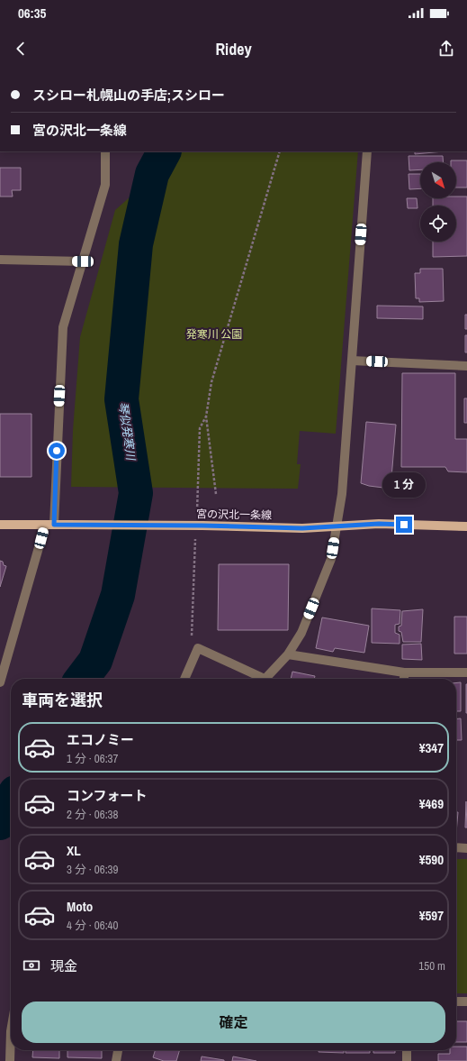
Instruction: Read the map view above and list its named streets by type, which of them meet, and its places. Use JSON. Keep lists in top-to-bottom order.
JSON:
{
  "streets": {
    "main road": ["宮の沢北一条線"]
  },
  "water": ["琴似発寒川"],
  "parks": ["発寒川 公園"],
  "north": "bottom right",
  "page": {
    "status": "06:35",
    "header": "Ridey",
    "banner": ["スシロー札幌山の手店;スシロー", "宮の沢北一条線"],
    "bubble": "1 分",
    "heading": "車両を選択",
    "list": [
      {
        "name": "エコノミー",
        "note": "1 分 · 06:37",
        "value": "¥347"
      },
      {
        "name": "コンフォート",
        "note": "2 分 · 06:38",
        "value": "¥469"
      },
      {
        "name": "XL",
        "note": "3 分 · 06:39",
        "value": "¥590"
      },
      {
        "name": "Moto",
        "note": "4 分 · 06:40",
        "value": "¥597"
      }
    ],
    "pay": ["現金", "150 m"],
    "buttons": "確定"
  }
}
